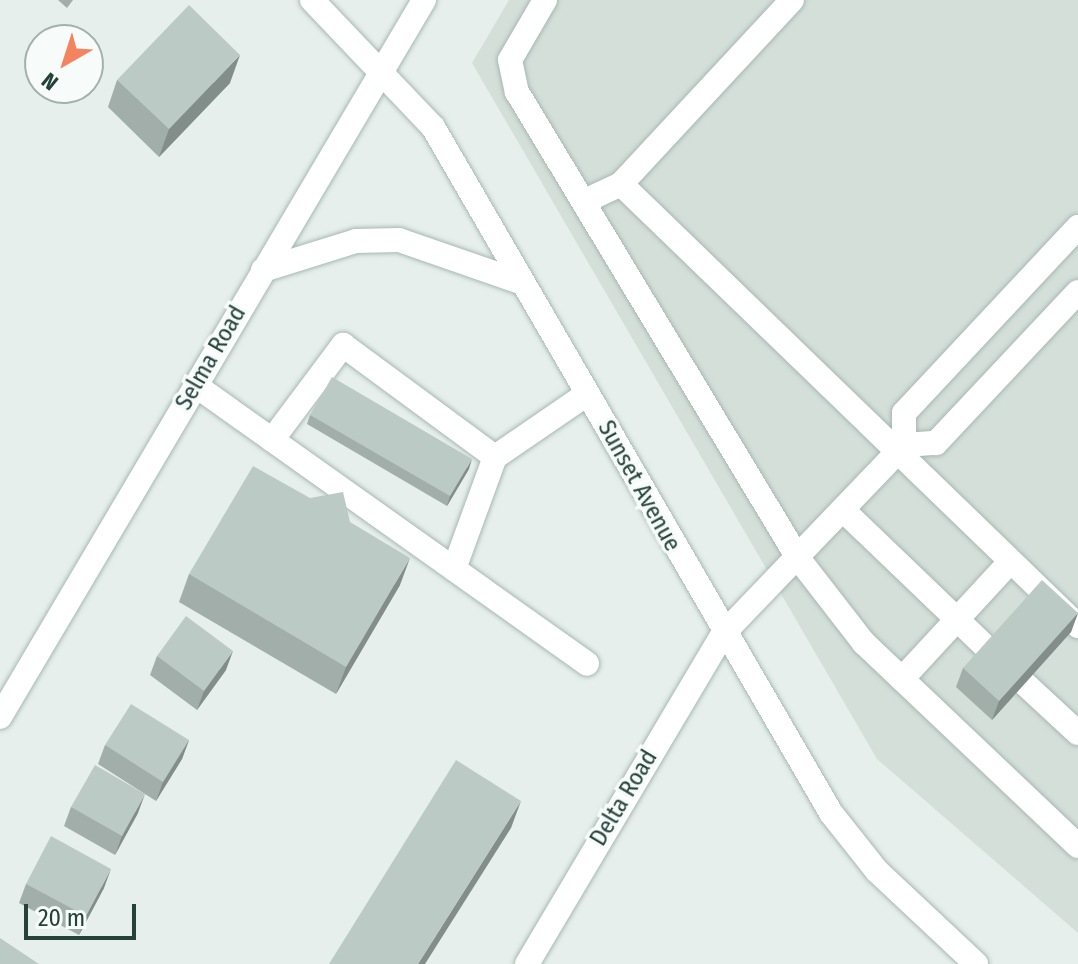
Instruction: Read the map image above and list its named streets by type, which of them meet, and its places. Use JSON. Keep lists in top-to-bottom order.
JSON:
{
  "streets": {
    "street": ["Selma Road", "Sunset Avenue", "Delta Road"]
  },
  "crossings": [
    ["Selma Road", "Sunset Avenue"],
    ["Sunset Avenue", "Delta Road"]
  ],
  "scale_bar": "20 m",
  "north": "bottom left"
}
